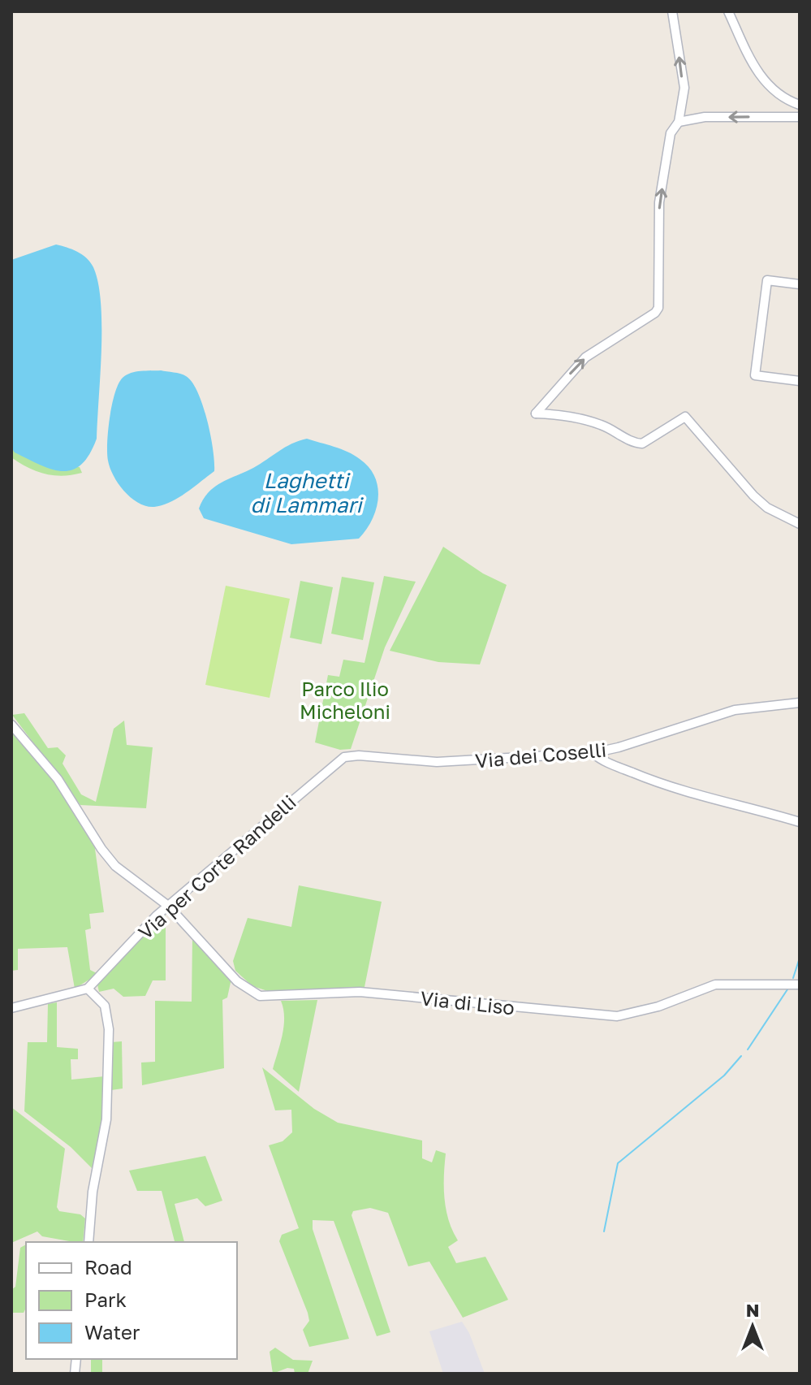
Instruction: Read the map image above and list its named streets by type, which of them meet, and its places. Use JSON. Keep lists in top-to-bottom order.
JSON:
{
  "streets": {
    "street": ["Via dei Coselli", "Via per Corte Randelli", "Via di Liso"]
  },
  "crossings": [
    ["Via dei Coselli", "Via per Corte Randelli"],
    ["Via per Corte Randelli", "Via di Liso"]
  ],
  "water": ["Laghetti di Lammari"],
  "parks": ["Parco Ilio Micheloni"],
  "legend": ["Road", "Park", "Water"],
  "north": "top"
}
